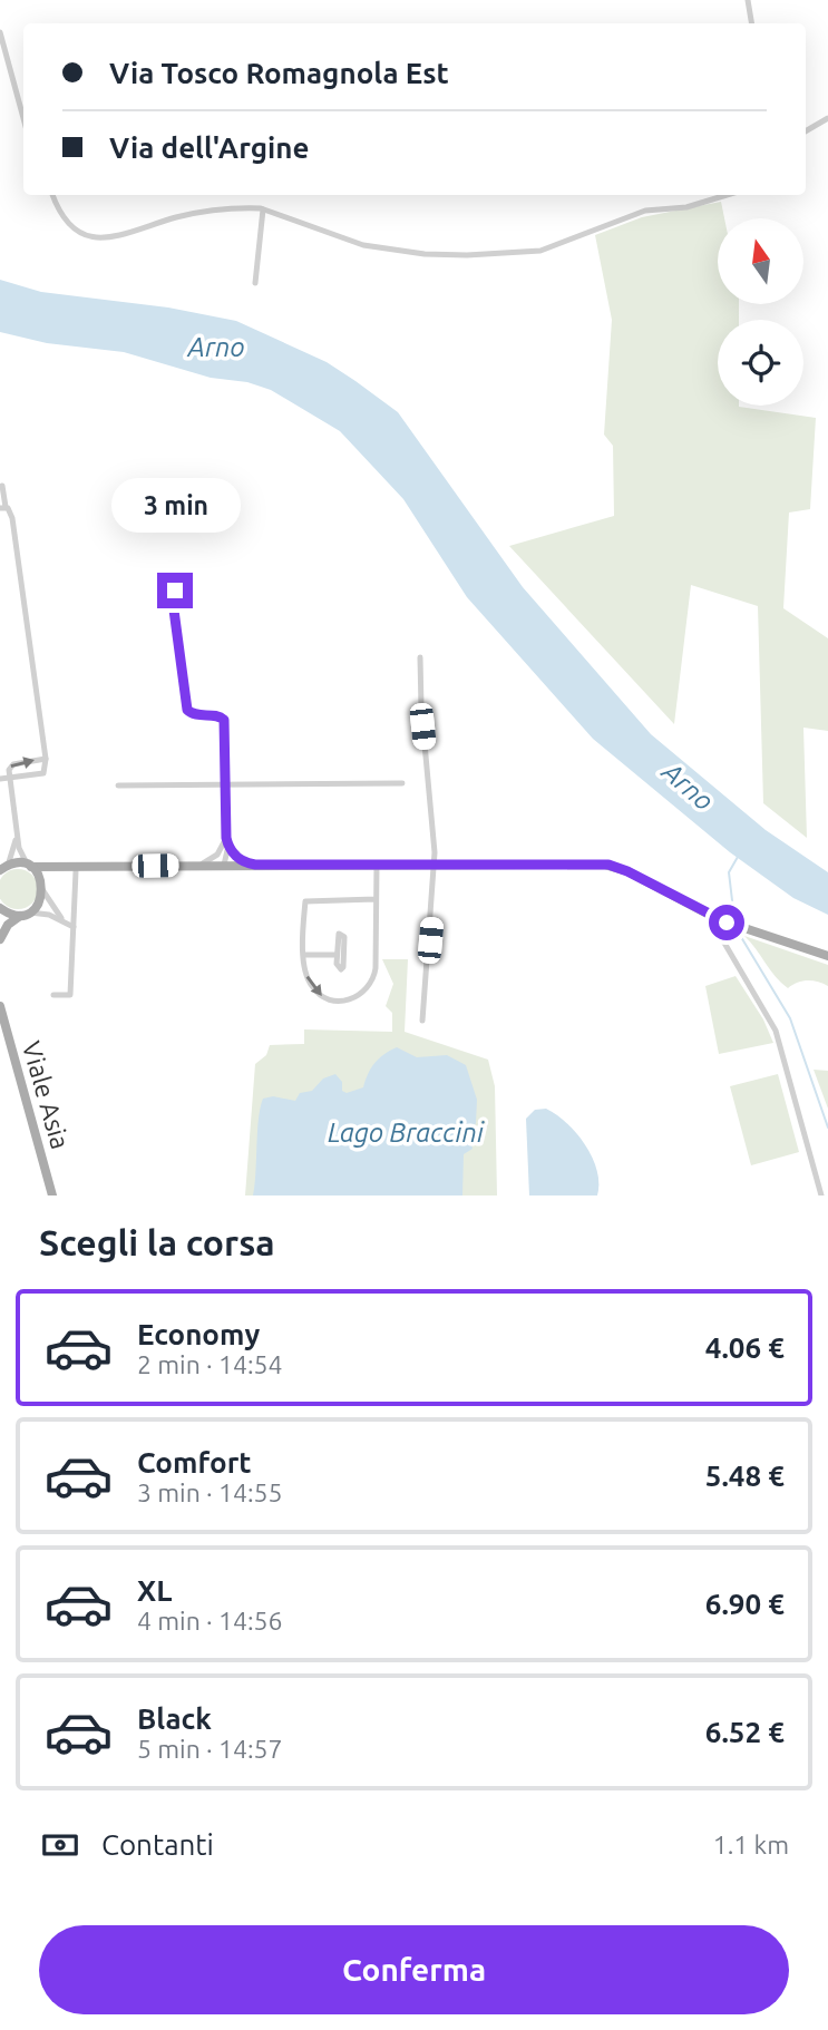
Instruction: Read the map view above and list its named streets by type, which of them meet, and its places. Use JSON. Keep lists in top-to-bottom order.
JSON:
{
  "streets": {
    "main road": ["Viale Asia"]
  },
  "water": ["Arno", "Lago Braccini"],
  "north": "top",
  "page": {
    "banner": ["Via Tosco Romagnola Est", "Via dell'Argine"],
    "bubble": "3 min",
    "heading": "Scegli la corsa",
    "list": [
      {
        "name": "Economy",
        "note": "2 min · 14:54",
        "value": "4.06 €"
      },
      {
        "name": "Comfort",
        "note": "3 min · 14:55",
        "value": "5.48 €"
      },
      {
        "name": "XL",
        "note": "4 min · 14:56",
        "value": "6.90 €"
      },
      {
        "name": "Black",
        "note": "5 min · 14:57",
        "value": "6.52 €"
      }
    ],
    "pay": ["Contanti", "1.1 km"],
    "buttons": "Conferma"
  }
}
